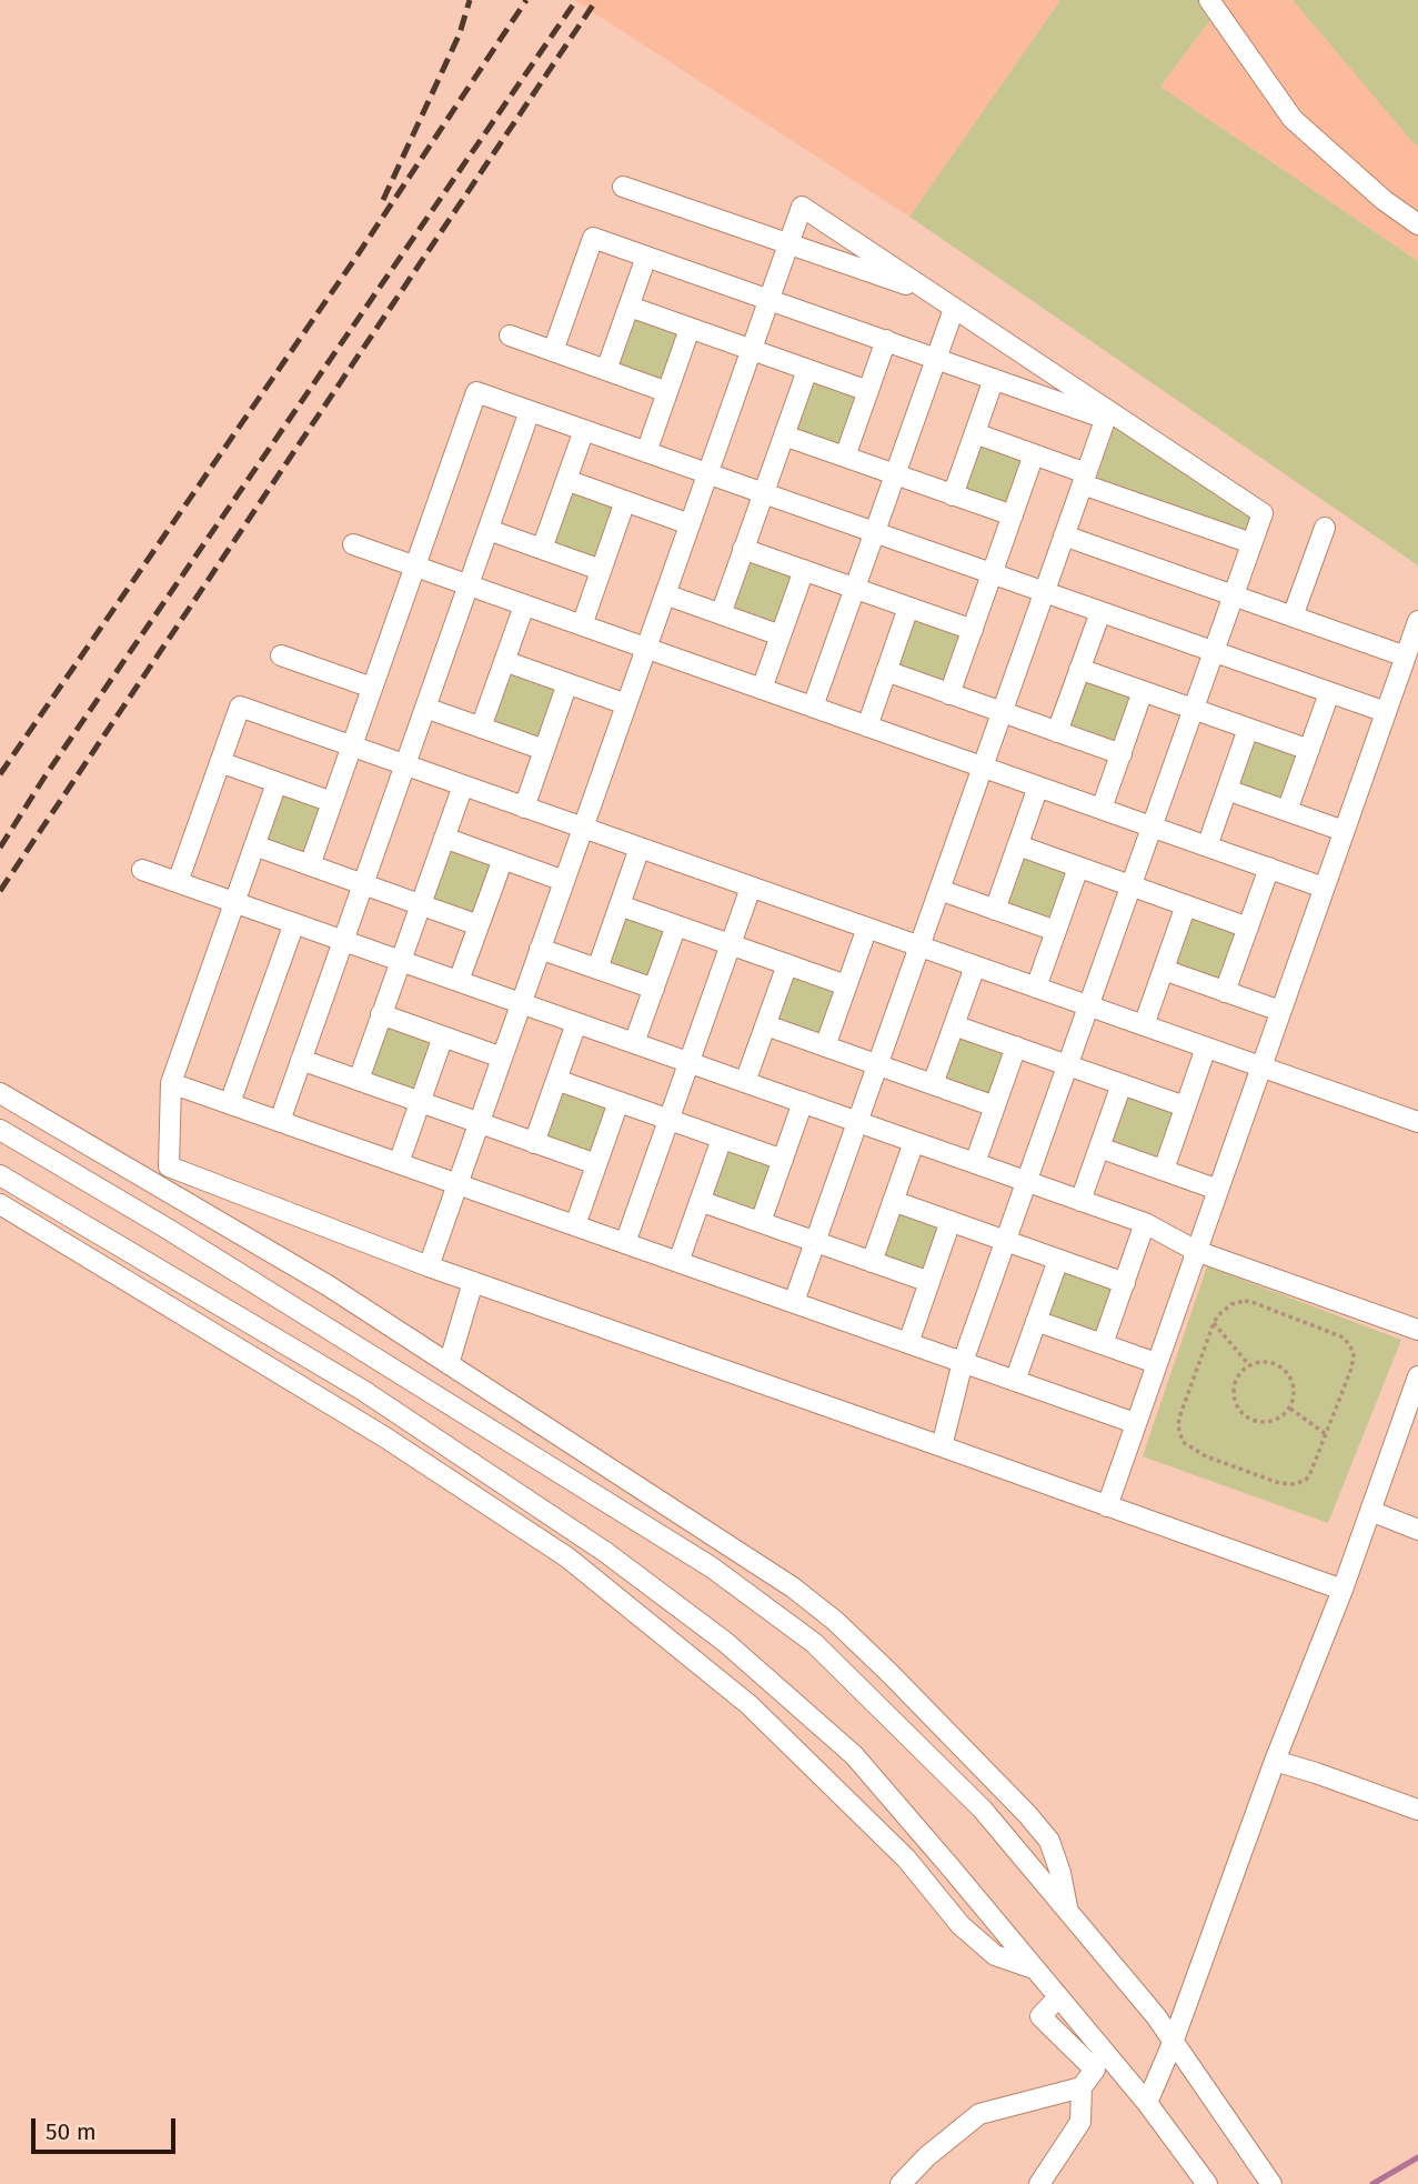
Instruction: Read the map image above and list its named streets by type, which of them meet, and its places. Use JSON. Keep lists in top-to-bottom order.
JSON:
{
  "scale_bar": "50 m"
}
